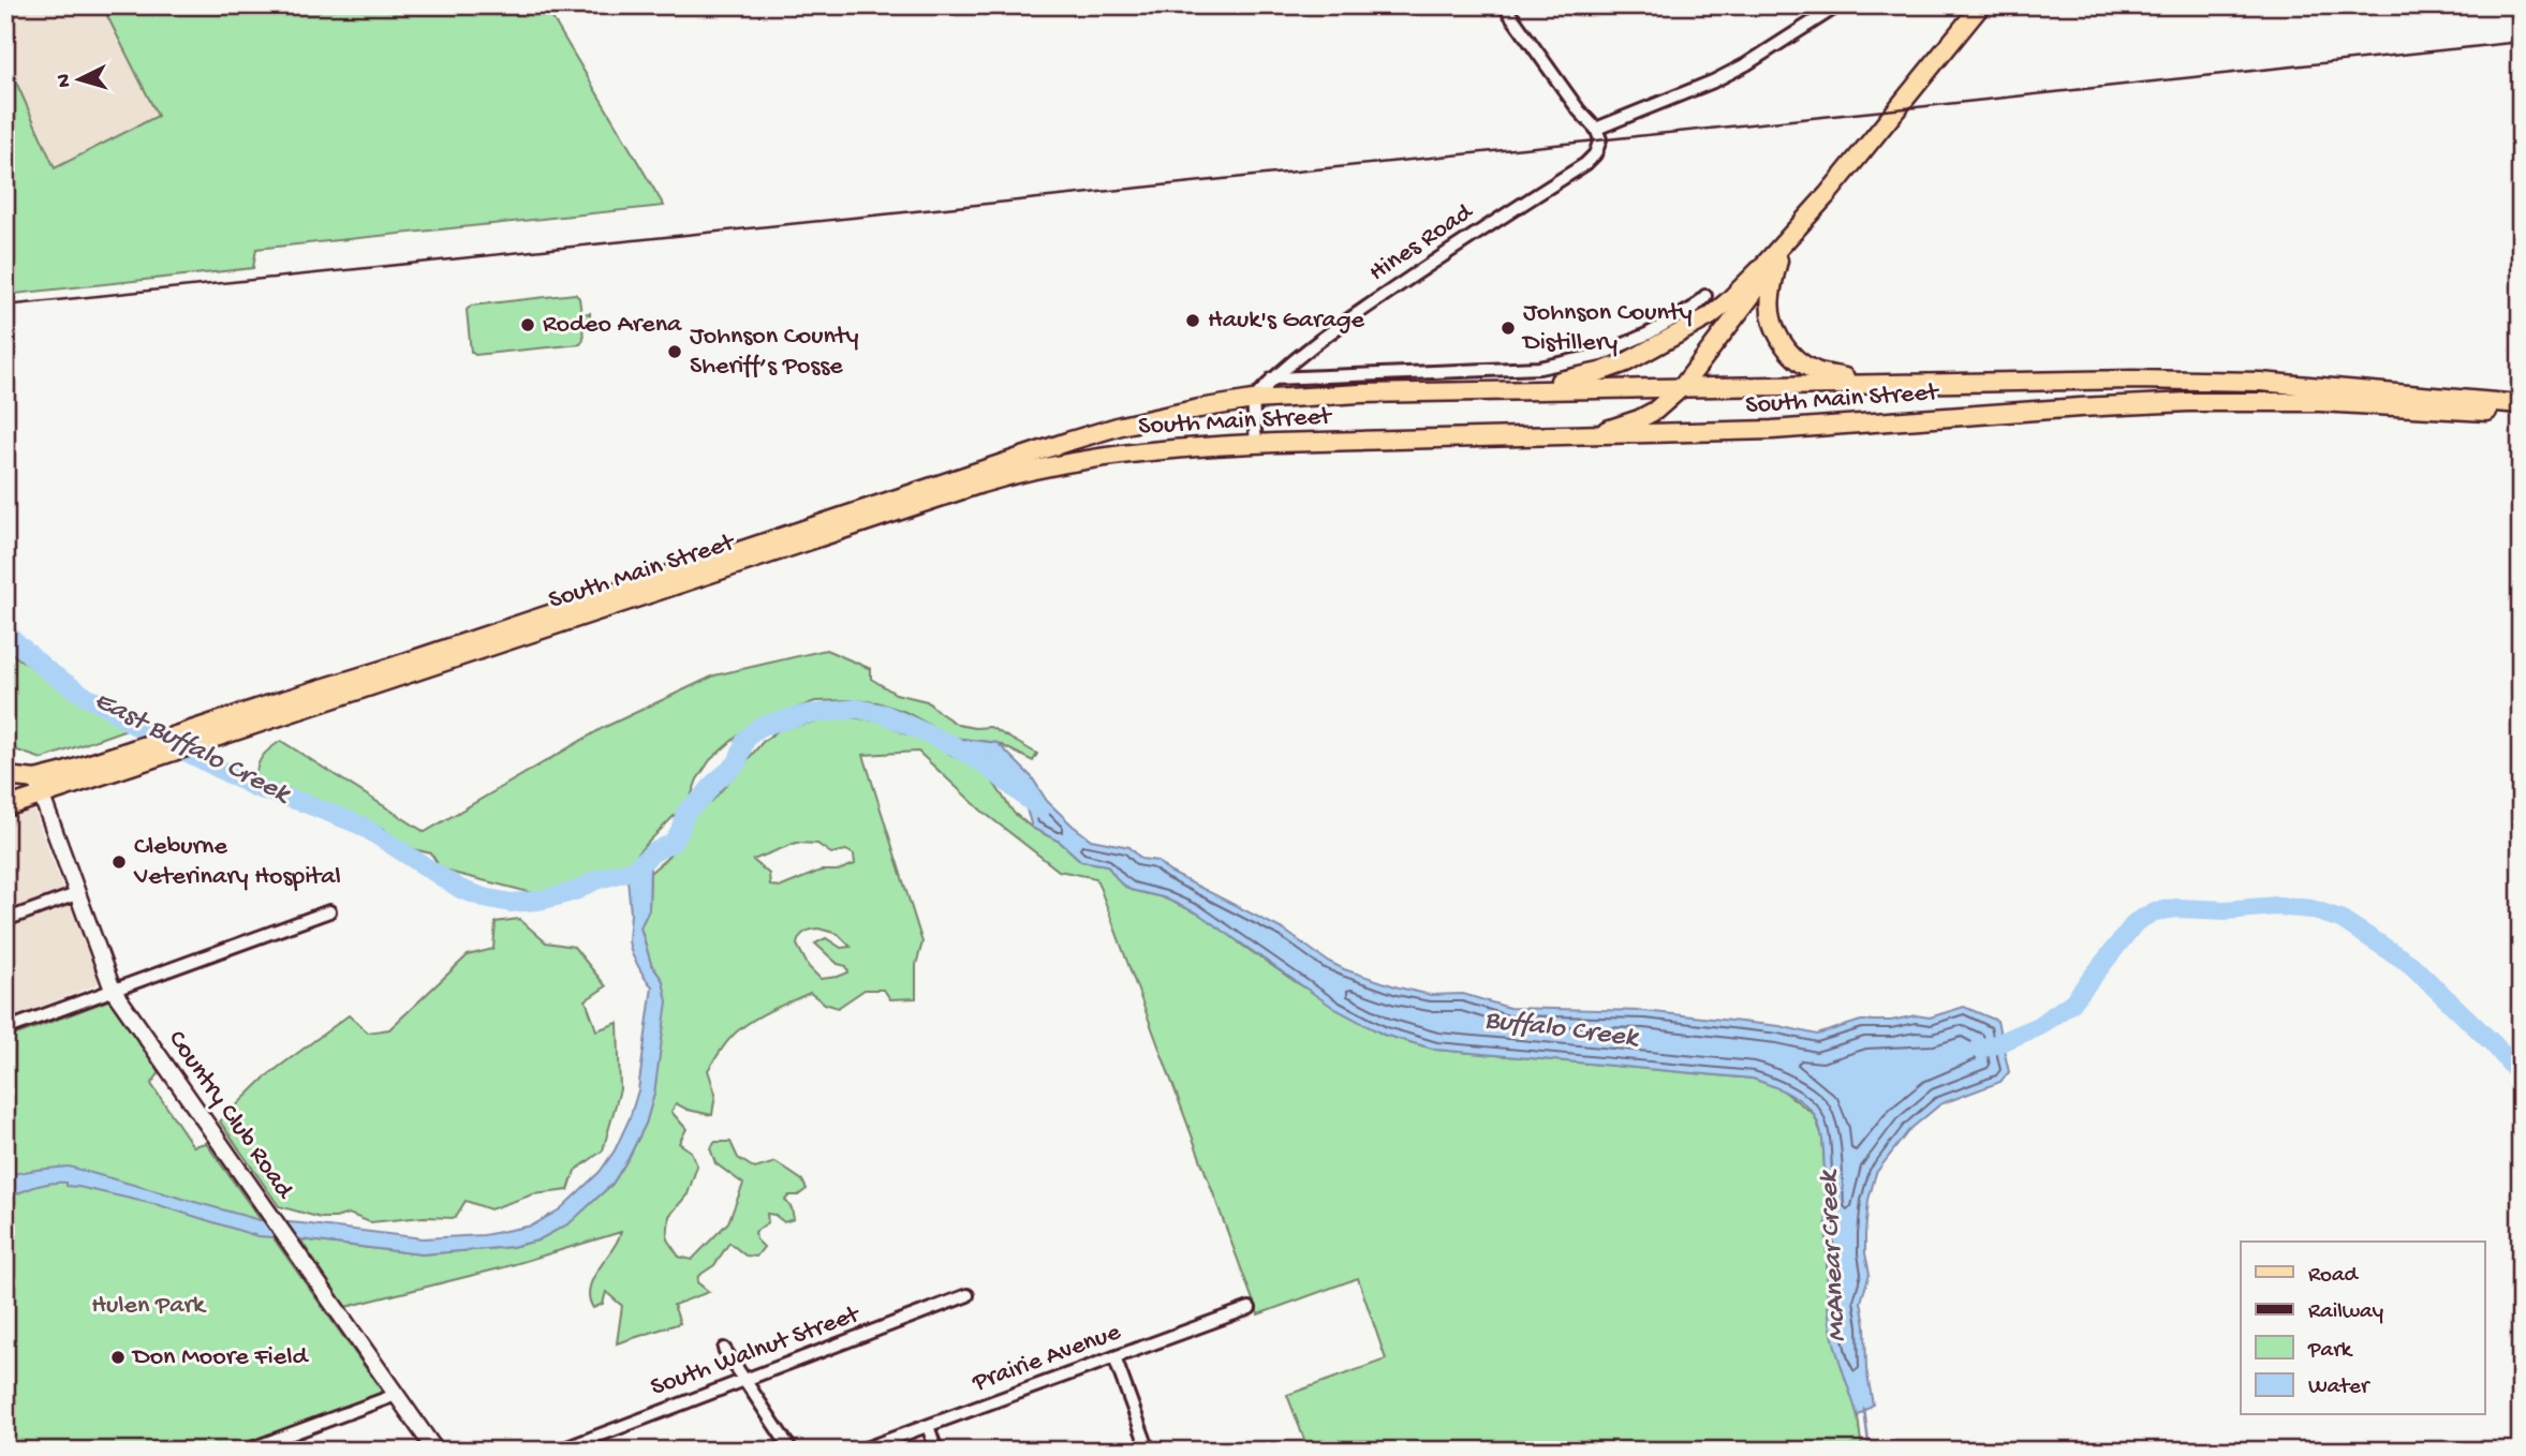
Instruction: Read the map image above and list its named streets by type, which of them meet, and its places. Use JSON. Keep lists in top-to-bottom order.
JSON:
{
  "streets": {
    "main road": ["South Main Street", "Country Club Road"],
    "street": ["Hines Road", "South Walnut Street", "Prairie Avenue"]
  },
  "crossings": [
    ["Hines Road", "South Main Street"],
    ["South Main Street", "Country Club Road"]
  ],
  "water": ["East Buffalo Creek", "Buffalo Creek", "McAnear Creek"],
  "parks": ["Hulen Park"],
  "places": [
    "Hauk's Garage",
    "Rodeo Arena",
    "Johnson County Distillery",
    "Johnson County Sheriff’s Posse",
    "Cleburne Veterinary Hospital",
    "Don Moore Field"
  ],
  "legend": [
    "Road",
    "Railway",
    "Park",
    "Water"
  ],
  "north": "left"
}
